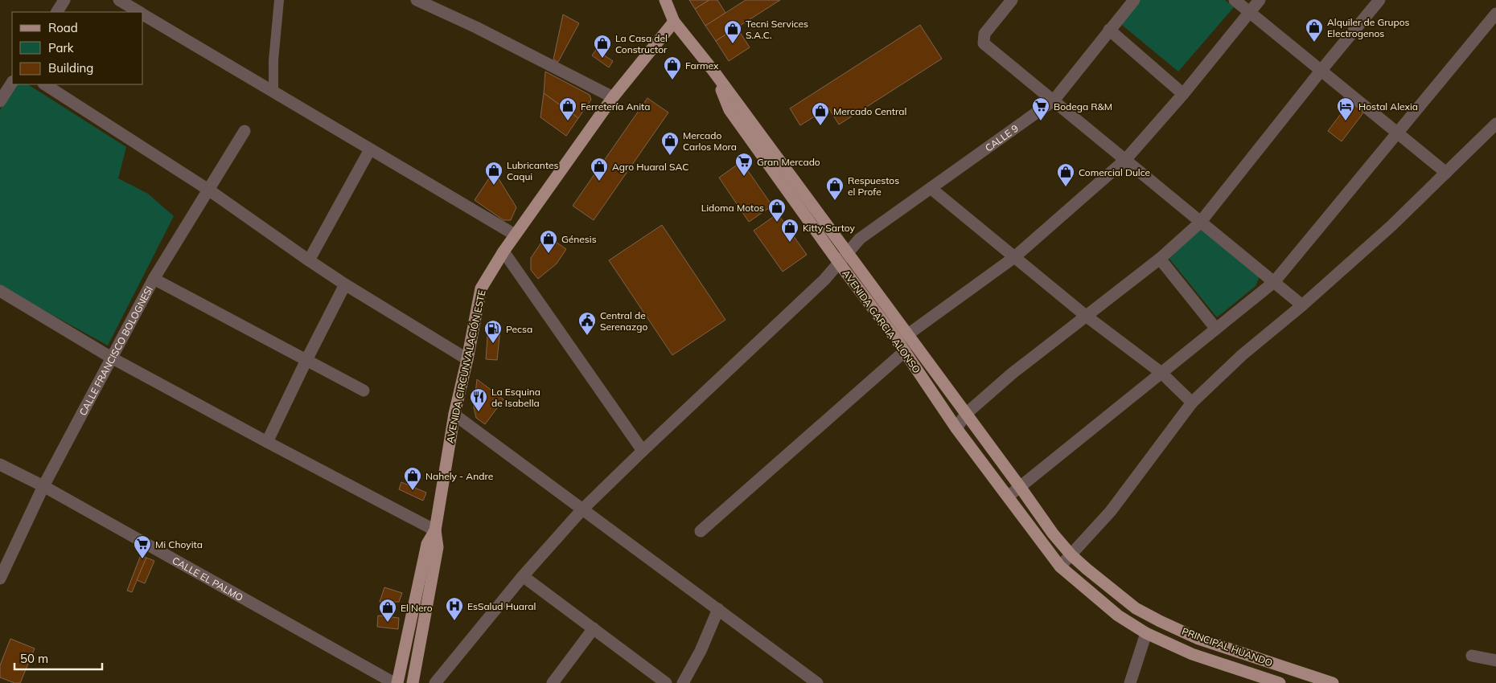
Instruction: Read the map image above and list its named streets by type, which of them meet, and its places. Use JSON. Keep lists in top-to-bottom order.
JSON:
{
  "streets": {
    "main road": ["AVENIDA GARCIA ALONSO", "AVENIDA CIRCUNVALACIÓN ESTE", "PRINCIPAL HUANDO"],
    "street": ["CALLE 9", "CALLE FRANCISCO BOLOGNESI", "CALLE EL PALMO"]
  },
  "crossings": [
    ["CALLE 9", "AVENIDA GARCIA ALONSO"],
    ["AVENIDA GARCIA ALONSO", "AVENIDA CIRCUNVALACIÓN ESTE"],
    ["AVENIDA GARCIA ALONSO", "PRINCIPAL HUANDO"],
    ["CALLE FRANCISCO BOLOGNESI", "CALLE EL PALMO"],
    ["AVENIDA CIRCUNVALACIÓN ESTE", "CALLE EL PALMO"]
  ],
  "places": {
    "shop": [
      "Alquiler de Grupos Electrogenos",
      "Tecni Services S.A.C.",
      "La Casa del Constructor",
      "Farmex",
      "Ferretería Anita",
      "Mercado Central",
      "Mercado Carlos Mora",
      "Agro Huaral SAC",
      "Lubricantes Caqui",
      "Comercial Dulce",
      "Respuestos el Profe",
      "Lidoma Motos",
      "Kitty Sartoy",
      "Génesis",
      "Nahely - Andre",
      "El Nero"
    ],
    "supermarket": ["Bodega R&M", "Gran Mercado", "Mi Choyita"],
    "hotel": ["Hostal Alexia"],
    "public building": ["Central de Serenazgo"],
    "fuel station": ["Pecsa"],
    "restaurant": ["La Esquina de Isabella"],
    "hospital": ["EsSalud Huaral"]
  },
  "legend": ["Road", "Park", "Building"],
  "scale_bar": "50 m"
}
